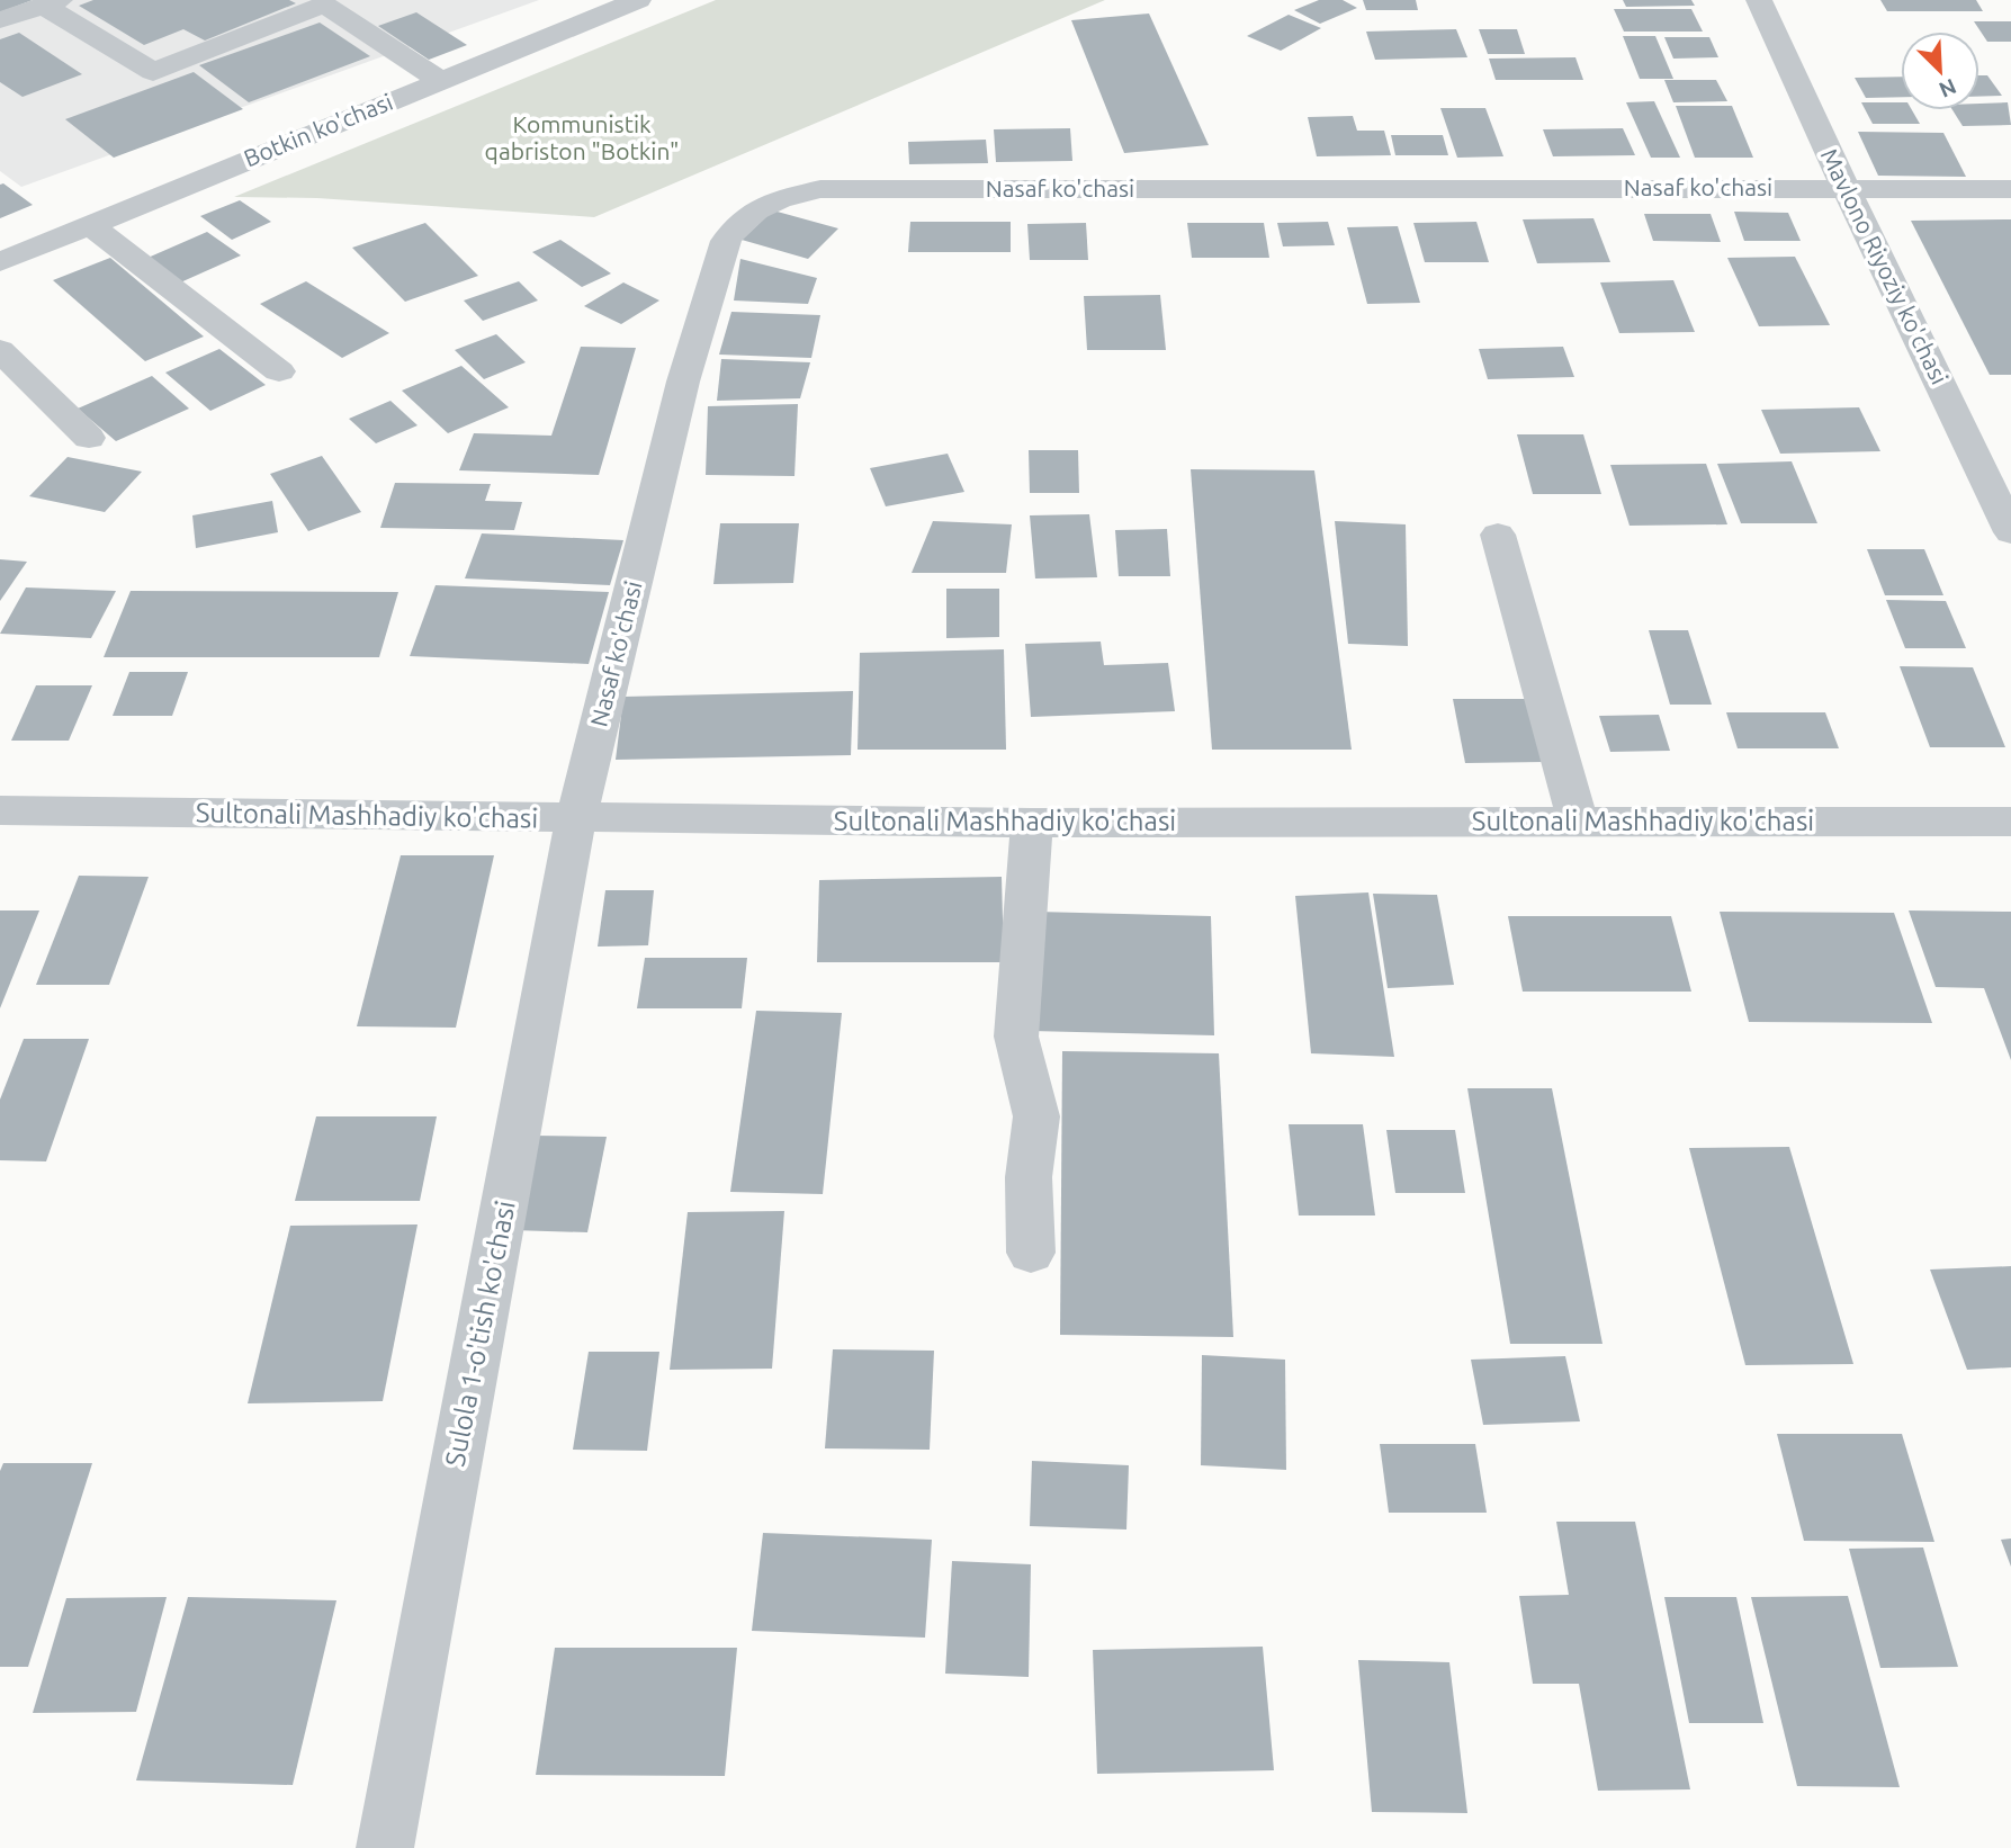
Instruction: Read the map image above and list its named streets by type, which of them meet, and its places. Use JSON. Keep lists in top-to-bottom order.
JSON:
{
  "streets": {
    "street": [
      "Botkin ko'chasi",
      "Nasaf ko'chasi",
      "Mavlono Riyoziy ko'chasi",
      "Sultonali Mashhadiy ko'chasi",
      "Sulola 1-o'tish ko'chasi"
    ]
  },
  "crossings": [
    ["Nasaf ko'chasi", "Mavlono Riyoziy ko'chasi"],
    ["Nasaf ko'chasi", "Sultonali Mashhadiy ko'chasi"],
    ["Nasaf ko'chasi", "Sulola 1-o'tish ko'chasi"],
    ["Sultonali Mashhadiy ko'chasi", "Sulola 1-o'tish ko'chasi"]
  ],
  "parks": ["Kommunistik qabriston \"Botkin\""],
  "north": "bottom right"
}
